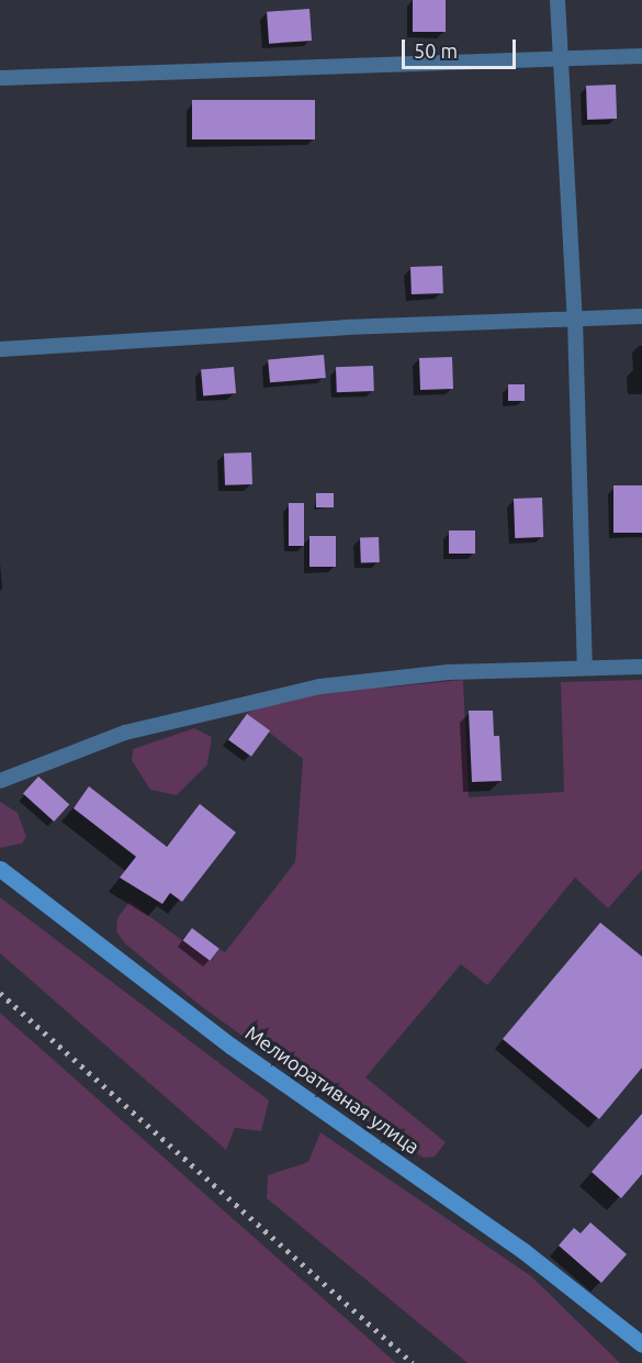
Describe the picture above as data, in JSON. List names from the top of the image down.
{
  "streets": {
    "street": ["Мелиоративная улица"]
  },
  "scale_bar": "50 m"
}
